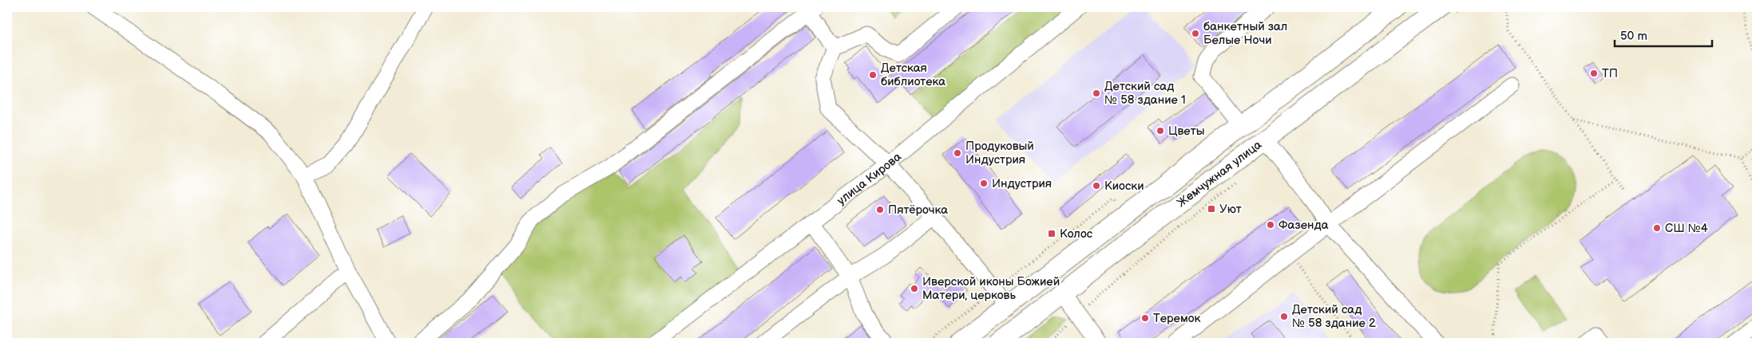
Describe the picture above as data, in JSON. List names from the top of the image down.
{
  "streets": {
    "main road": ["Жемчужная улица"],
    "street": ["улица Кирова"]
  },
  "places": {
    "other": [
      "банкетный зал Белые Ночи",
      "ТП",
      "Детская библиотека",
      "Детский сад № 58 здание 1",
      "Цветы",
      "Продуковый Индустрия",
      "Индустрия",
      "Киоски",
      "Пятёрочка",
      "Фазенда",
      "СШ №4",
      "Иверской иконы Божией Матери, церковь",
      "Детский сад № 58 здание 2",
      "Теремок"
    ],
    "transit": ["Уют", "Колос"]
  },
  "scale_bar": "50 m"
}
